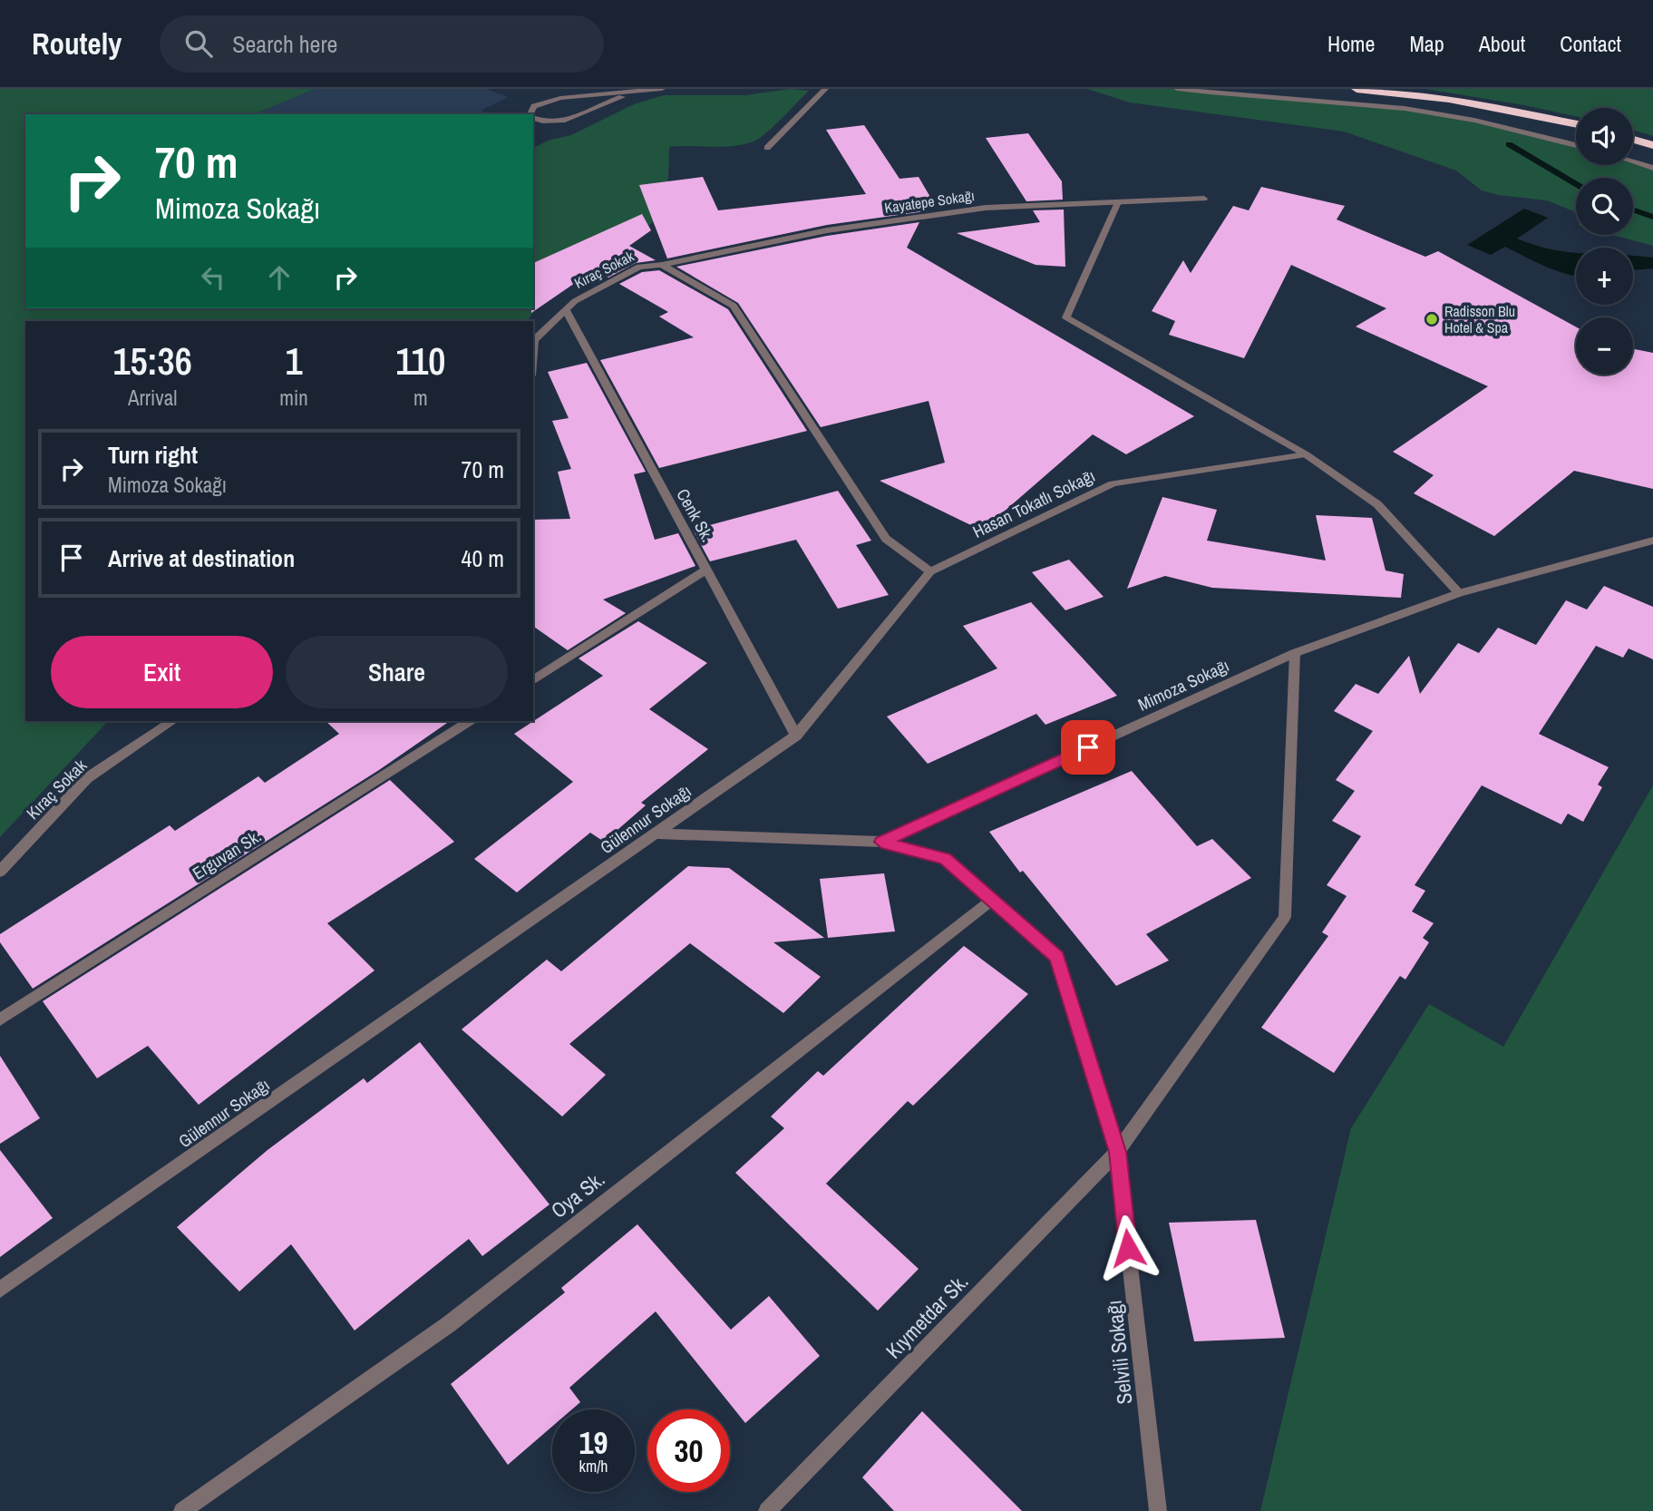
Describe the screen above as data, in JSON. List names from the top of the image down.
{
  "streets": {
    "street": [
      "Kayatepe Sokağı",
      "Kıraç Sokak",
      "Hasan Tokatlı Sokağı",
      "Cenk Sk.",
      "Mimoza Sokağı",
      "Gülennur Sokağı",
      "Erguvan Sk.",
      "Oya Sk.",
      "Kıymetdar Sk.",
      "Selvili Sokağı"
    ]
  },
  "crossings": [
    ["Kayatepe Sokağı", "Kıraç Sokak"],
    ["Kıraç Sokak", "Cenk Sk."],
    ["Hasan Tokatlı Sokağı", "Gülennur Sokağı"],
    ["Cenk Sk.", "Gülennur Sokağı"],
    ["Mimoza Sokağı", "Gülennur Sokağı"],
    ["Mimoza Sokağı", "Kıymetdar Sk."],
    ["Mimoza Sokağı", "Selvili Sokağı"],
    ["Oya Sk.", "Selvili Sokağı"],
    ["Kıymetdar Sk.", "Selvili Sokağı"]
  ],
  "places": ["Radisson Blu Hotel & Spa"],
  "page": {
    "header": "Routely",
    "search": "Search here",
    "nav": [
      "Home",
      "Map",
      "About",
      "Contact"
    ],
    "map_buttons": ["+", "−"],
    "turn": ["70 m", "Mimoza Sokağı"],
    "eta": [
      "15:36",
      "Arrival",
      "1",
      "min",
      "110",
      "m"
    ],
    "list": [
      {
        "name": "Turn right",
        "note": "Mimoza Sokağı",
        "value": "70 m"
      },
      {
        "name": "Arrive at destination",
        "value": "40 m"
      }
    ],
    "buttons": ["Exit", "Share"],
    "speed": "19 km/h",
    "limit": "30"
  }
}
